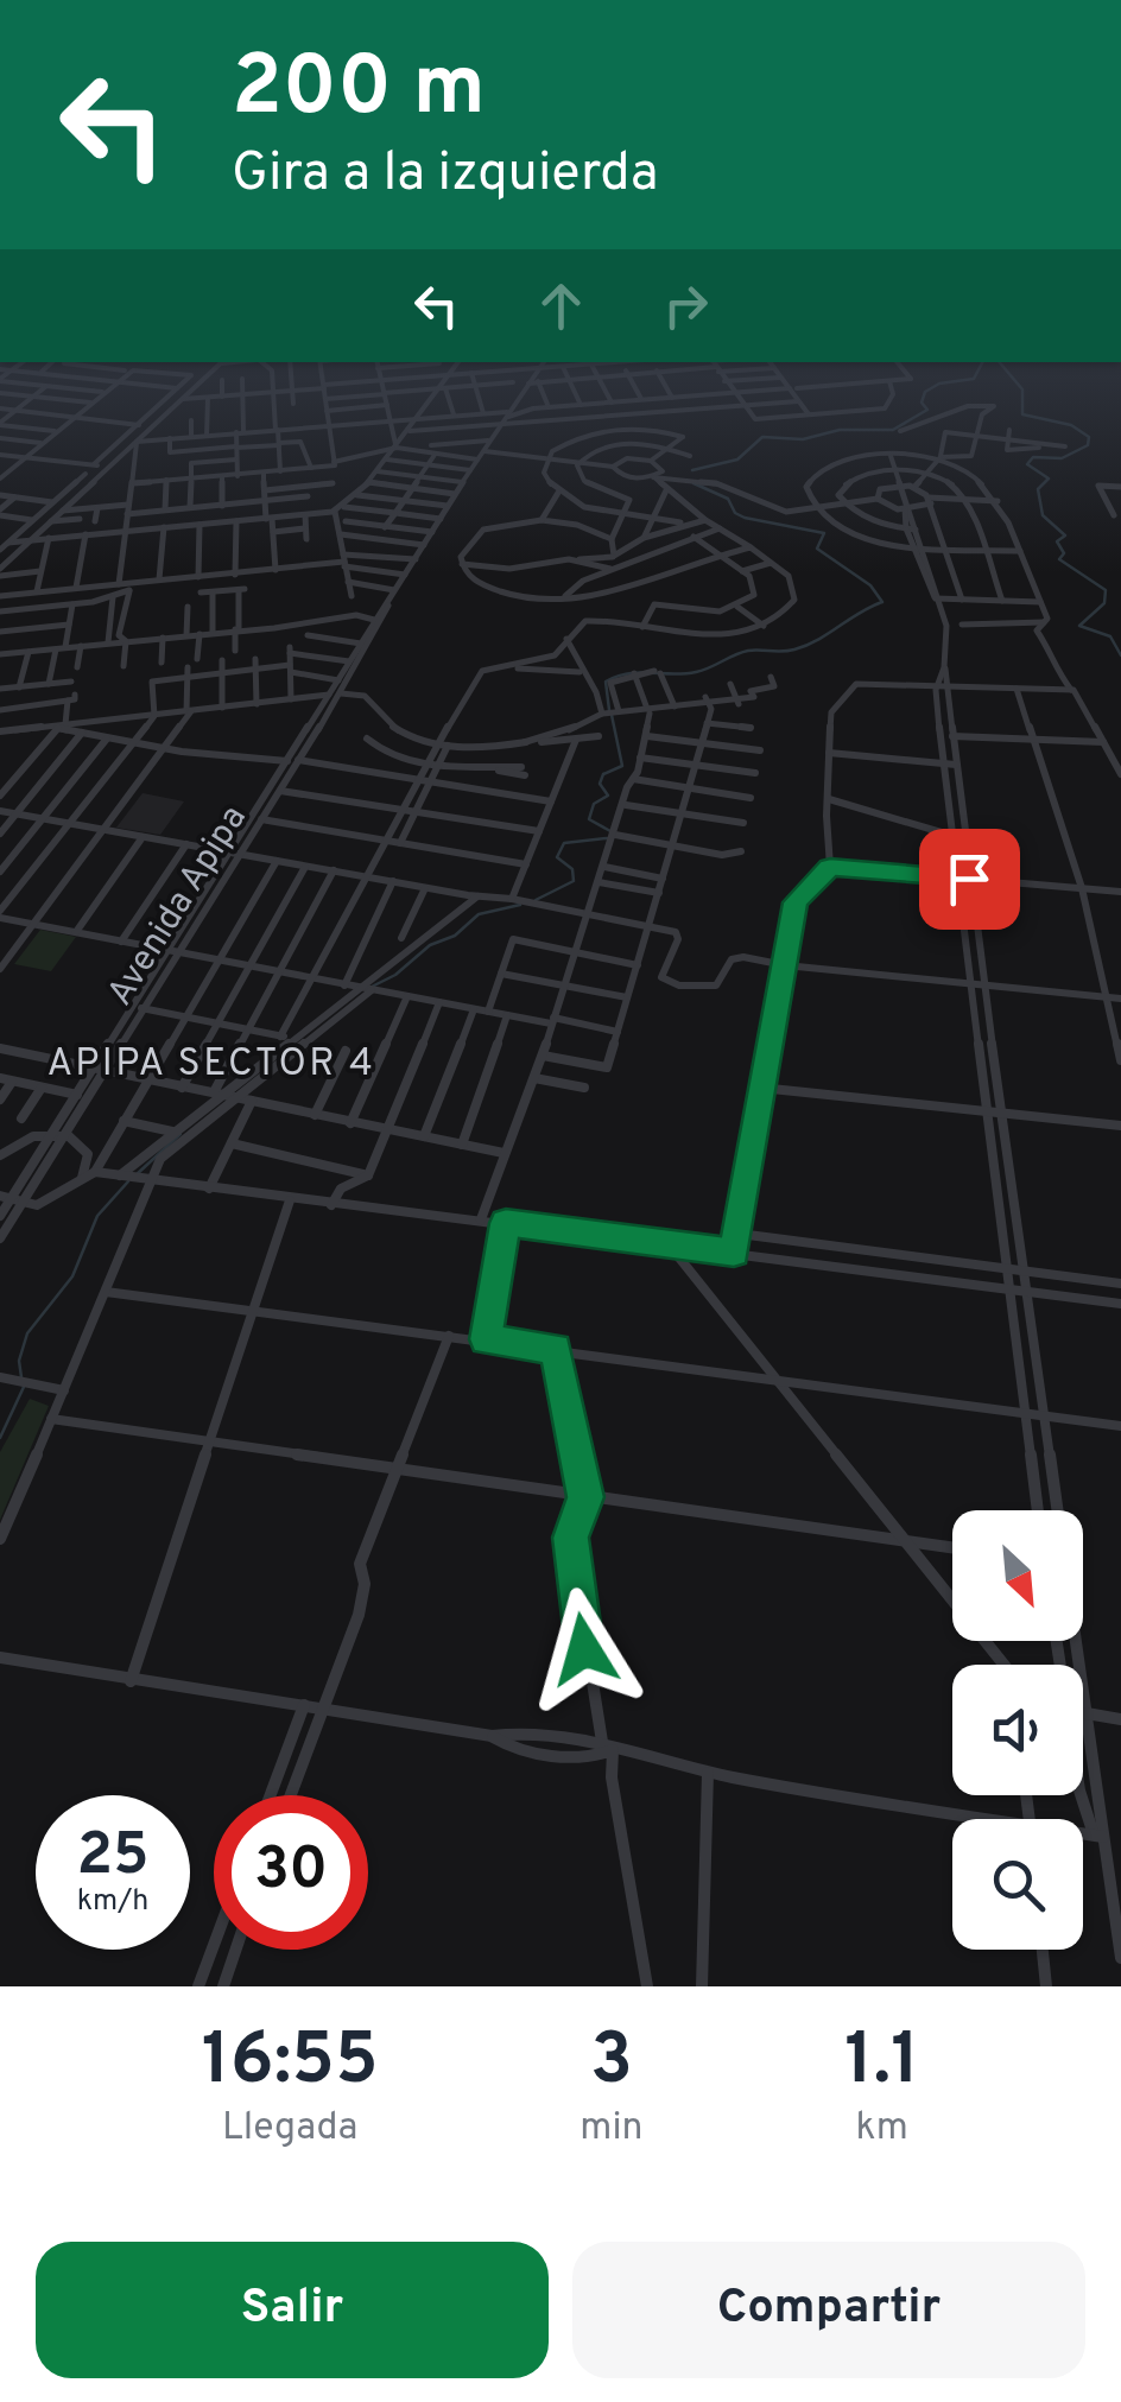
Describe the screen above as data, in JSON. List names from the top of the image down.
{
  "streets": {
    "street": ["Avenida Apipa"]
  },
  "districts": ["APIPA SECTOR 4"],
  "north": "bottom right",
  "page": {
    "turn": ["200 m", "Gira a la izquierda"],
    "speed": "25 km/h",
    "limit": "30",
    "eta": [
      "16:55",
      "Llegada",
      "3",
      "min",
      "1.1",
      "km"
    ],
    "buttons": ["Salir", "Compartir"]
  }
}
